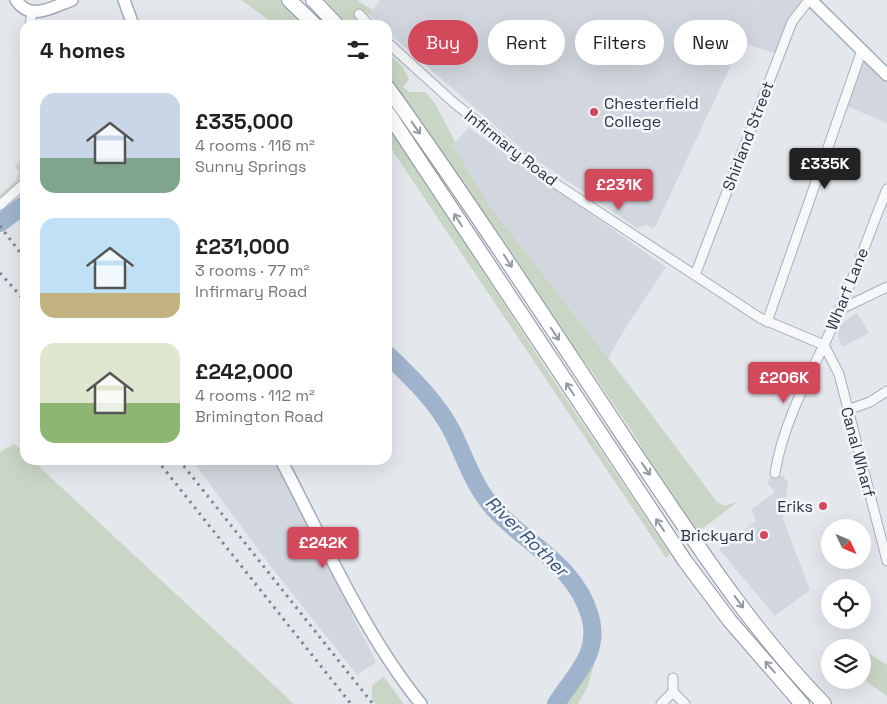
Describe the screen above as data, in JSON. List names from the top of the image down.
{
  "streets": {
    "street": [
      "Shirland Street",
      "Infirmary Road",
      "Wharf Lane",
      "Canal Wharf"
    ]
  },
  "crossings": [
    ["Shirland Street", "Infirmary Road"],
    ["Infirmary Road", "Wharf Lane"],
    ["Infirmary Road", "Canal Wharf"],
    ["Wharf Lane", "Canal Wharf"]
  ],
  "water": ["River Rother"],
  "places": ["Chesterfield College", "Eriks", "Brickyard"],
  "north": "bottom right",
  "page": {
    "chip": [
      "Buy",
      "Rent",
      "Filters",
      "New"
    ],
    "heading": "4 homes",
    "list": [
      {
        "name": "£335,000",
        "note": "4 rooms · 116 m² · Sunny Springs"
      },
      {
        "name": "£231,000",
        "note": "3 rooms · 77 m² · Infirmary Road"
      },
      {
        "name": "£242,000",
        "note": "4 rooms · 112 m² · Brimington Road"
      }
    ],
    "price": [
      "£335K",
      "£231K",
      "£206K",
      "£242K"
    ]
  }
}
